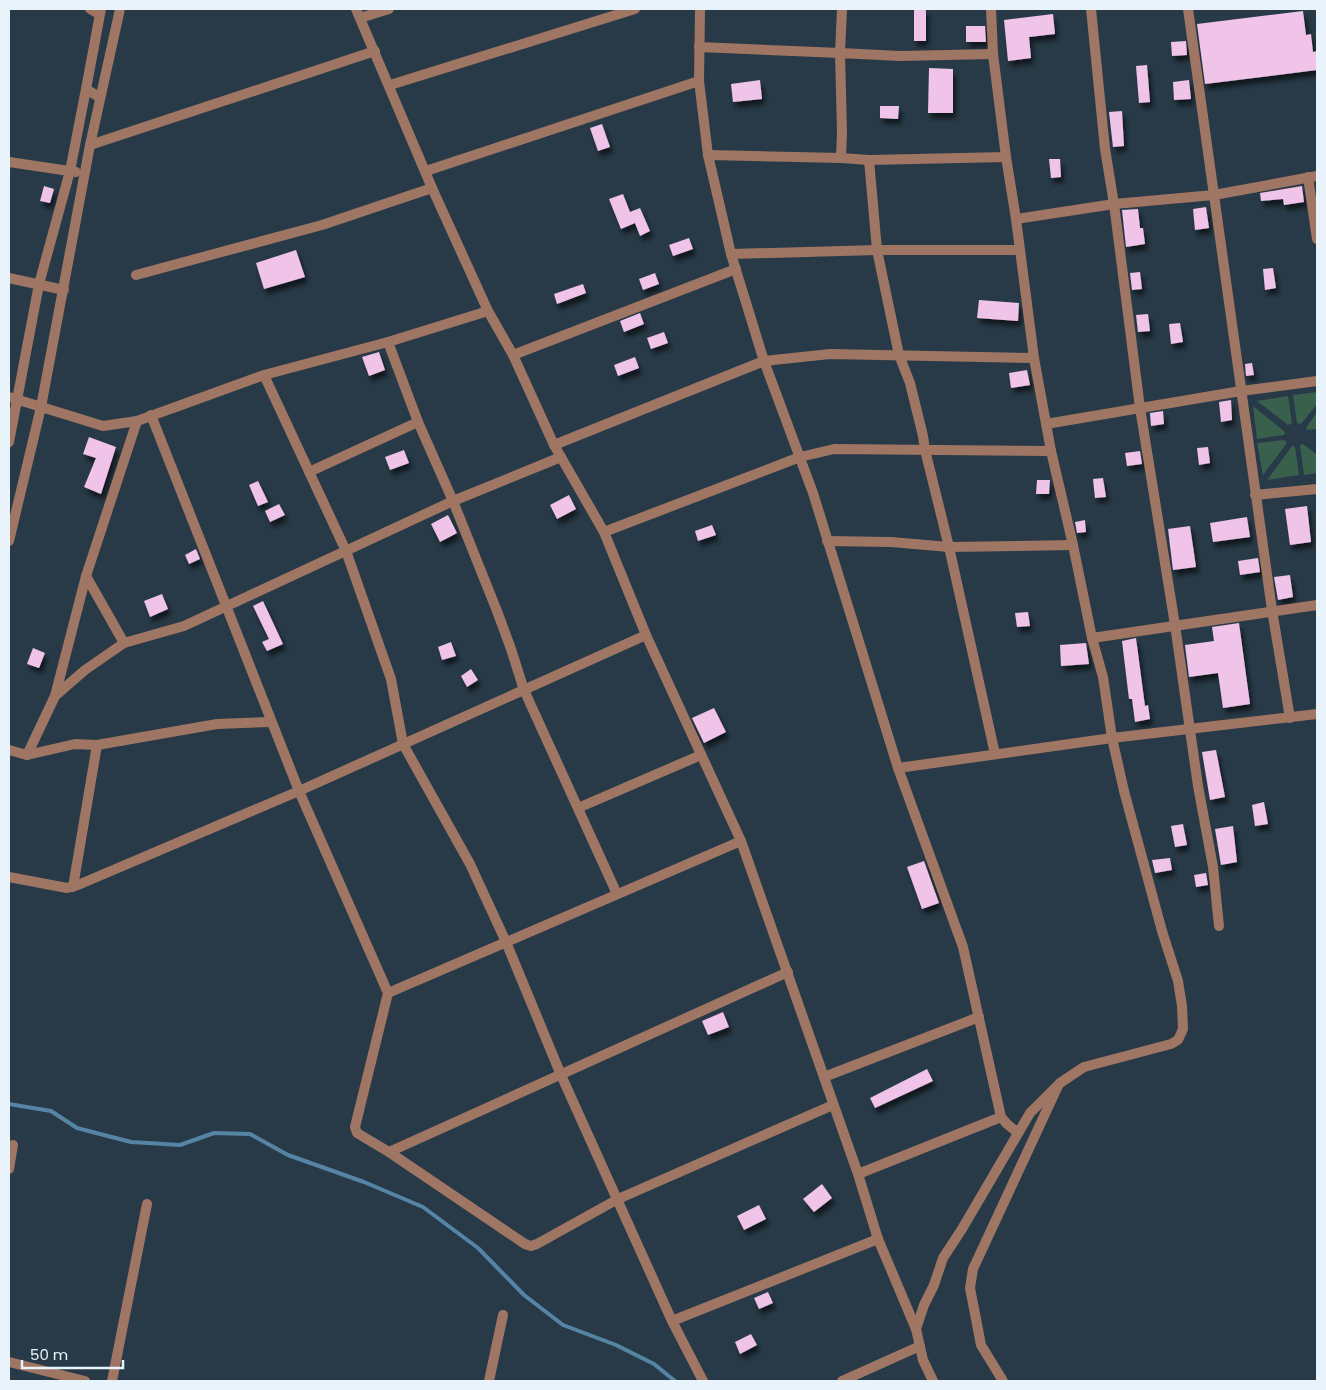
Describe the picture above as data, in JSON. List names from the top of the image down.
{
  "scale_bar": "50 m"
}
